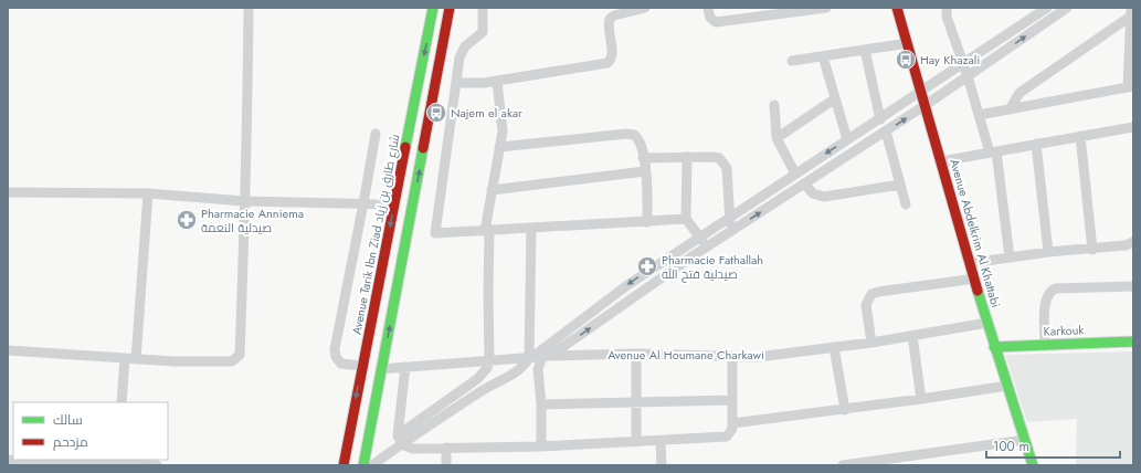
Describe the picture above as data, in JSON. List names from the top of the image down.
{
  "streets": {
    "main road": ["Avenue Abdelkrim Al Khattabi", "Avenue Tarik Ibn Ziad شارع طارق بن زياد", "Karkouk"],
    "street": ["Avenue Al Houmane Charkawi"]
  },
  "crossings": [
    ["Avenue Abdelkrim Al Khattabi", "Karkouk"],
    ["Avenue Abdelkrim Al Khattabi", "Avenue Al Houmane Charkawi"]
  ],
  "places": {
    "bus stop": ["Hay Khazali", "Najem el akar"],
    "pharmacy": ["Pharmacie Anniema صيدلية النعمة", "Pharmacie Fathallah صيدلية فتح الله"]
  },
  "legend": ["سالك", "مزدحم"],
  "scale_bar": "100 m"
}
